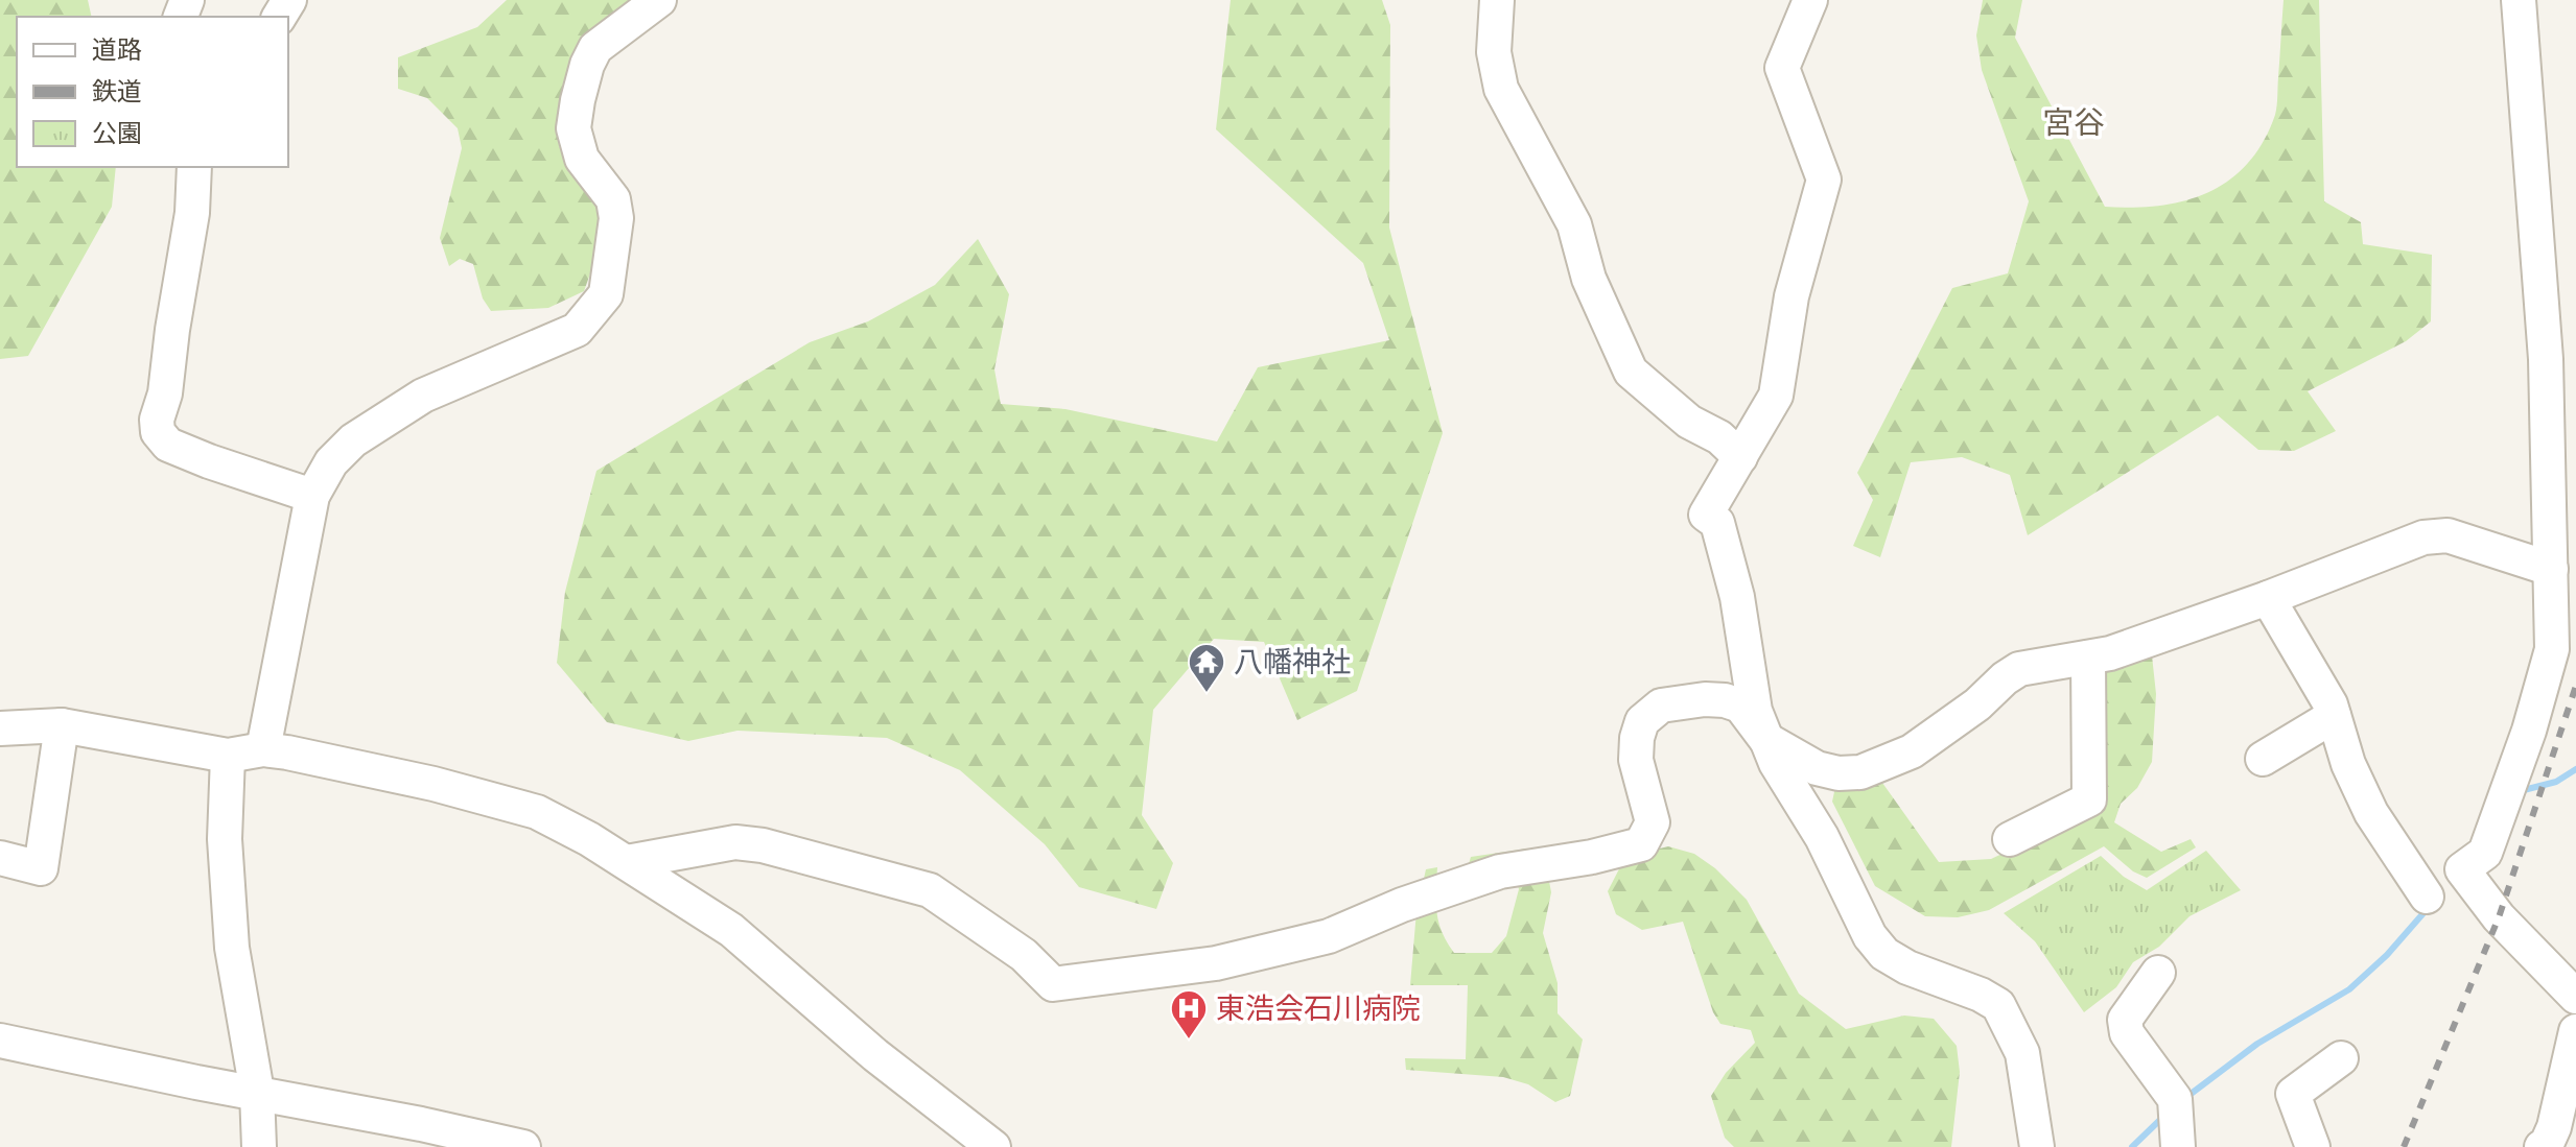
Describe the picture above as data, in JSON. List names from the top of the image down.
{
  "districts": ["宮谷"],
  "places": {
    "temple": ["八幡神社"],
    "hospital": ["東浩会石川病院"]
  },
  "legend": ["道路", "鉄道", "公園"]
}
